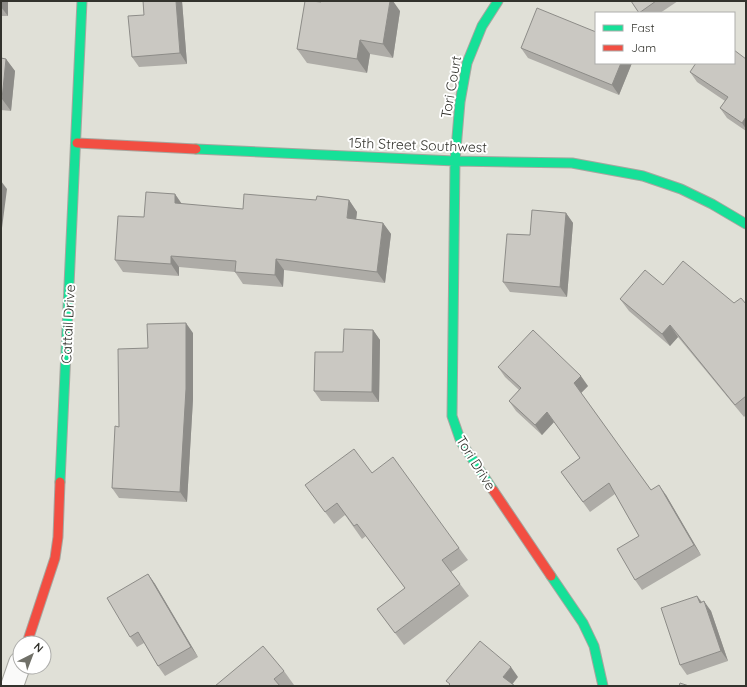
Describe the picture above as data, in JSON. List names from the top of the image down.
{
  "streets": {
    "street": [
      "Tori Court",
      "15th Street Southwest",
      "Cattail Drive",
      "Tori Drive"
    ]
  },
  "crossings": [
    ["Tori Court", "15th Street Southwest"],
    ["Tori Court", "Tori Drive"],
    ["15th Street Southwest", "Cattail Drive"],
    ["15th Street Southwest", "Tori Drive"]
  ],
  "legend": ["Fast", "Jam"],
  "north": "top right"
}
